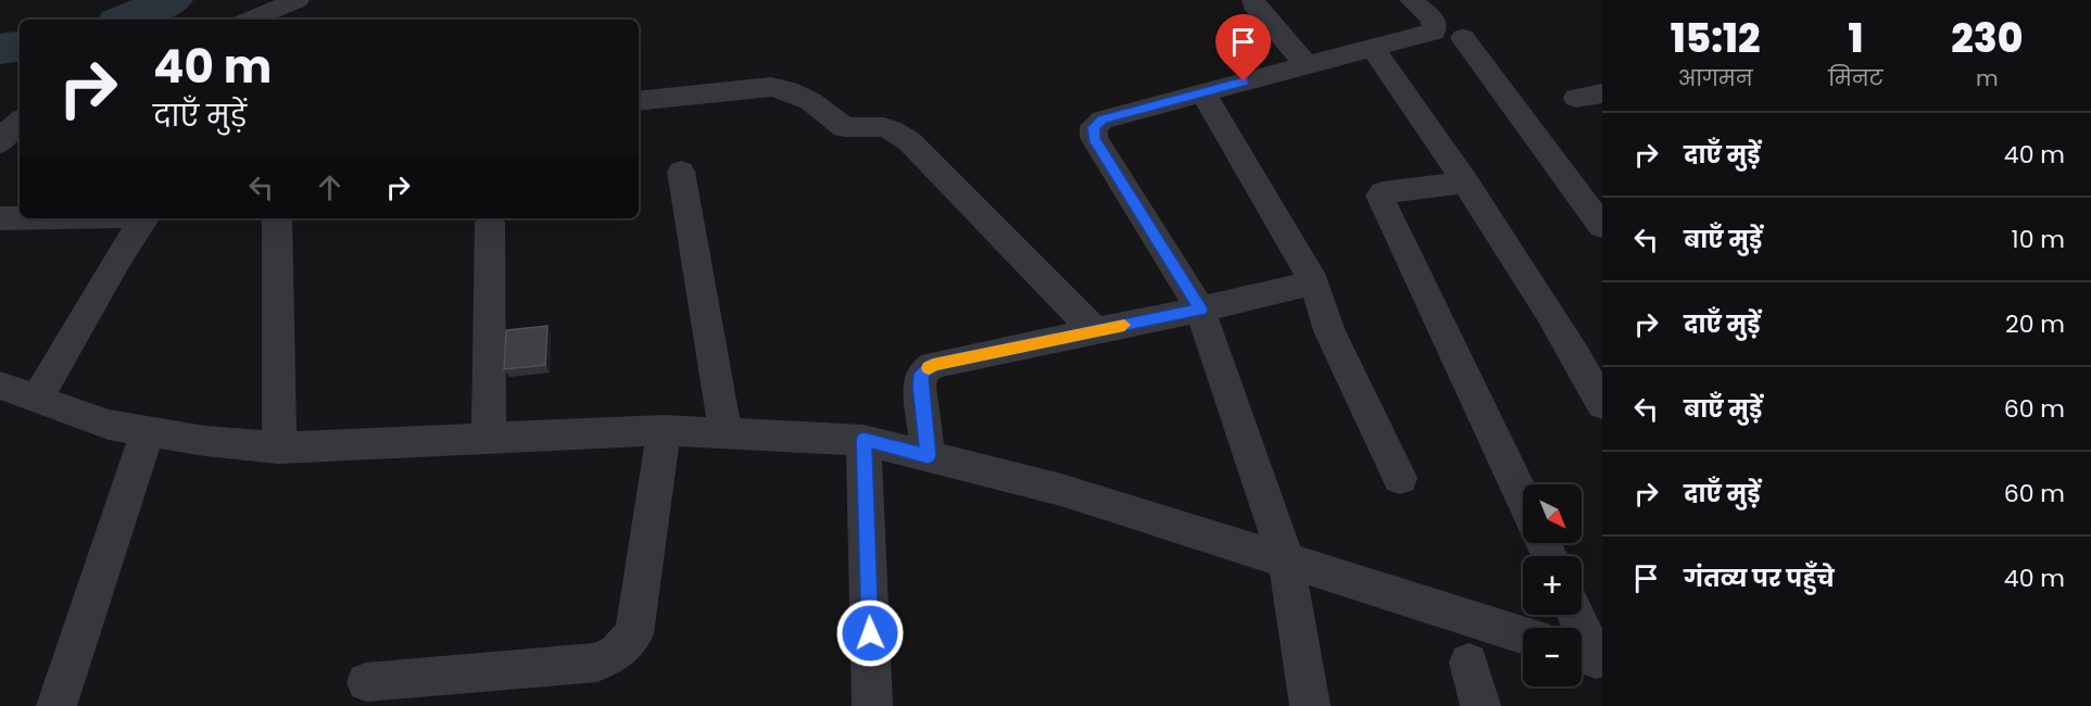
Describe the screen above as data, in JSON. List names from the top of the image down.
{
  "north": "bottom right",
  "page": {
    "eta": [
      "15:12",
      "आगमन",
      "1",
      "मिनट",
      "230",
      "m"
    ],
    "turn": ["40 m", "दाएँ मुड़ें"],
    "list": [
      {
        "name": "दाएँ मुड़ें",
        "value": "40 m"
      },
      {
        "name": "बाएँ मुड़ें",
        "value": "10 m"
      },
      {
        "name": "दाएँ मुड़ें",
        "value": "20 m"
      },
      {
        "name": "बाएँ मुड़ें",
        "value": "60 m"
      },
      {
        "name": "दाएँ मुड़ें",
        "value": "60 m"
      },
      {
        "name": "गंतव्य पर पहुँचे",
        "value": "40 m"
      }
    ],
    "map_buttons": ["+", "−"]
  }
}
